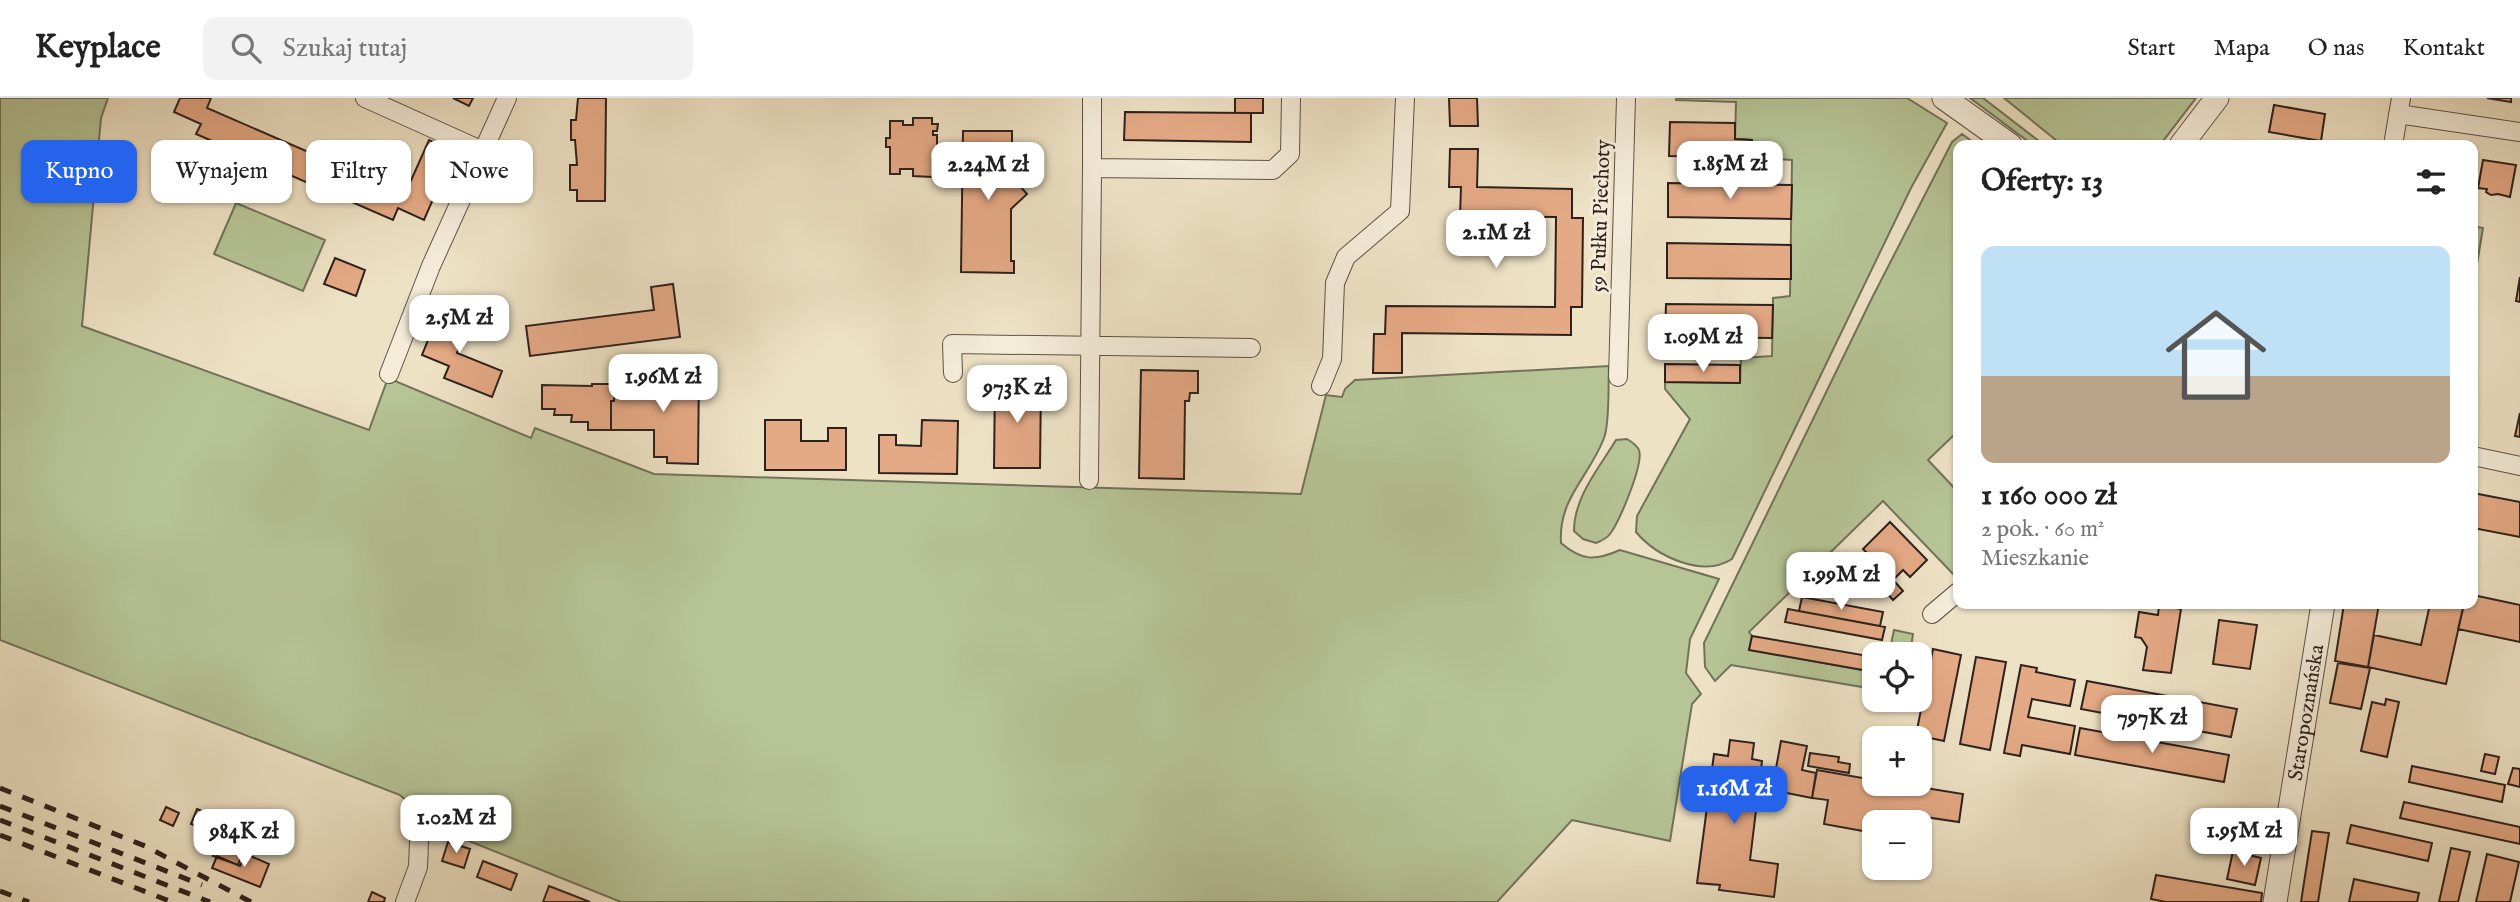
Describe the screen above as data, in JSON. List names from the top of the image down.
{
  "streets": {
    "street": ["59 Pułku Piechoty", "Staropoznańska"]
  },
  "page": {
    "header": "Keyplace",
    "search": "Szukaj tutaj",
    "nav": [
      "Start",
      "Mapa",
      "O nas",
      "Kontakt"
    ],
    "chip": [
      "Kupno",
      "Wynajem",
      "Filtry",
      "Nowe"
    ],
    "heading": "Oferty: 13",
    "price": [
      "1.85M zł",
      "2.24M zł",
      "2.1M zł",
      "2.5M zł",
      "1.09M zł",
      "1.96M zł",
      "973K zł",
      "1.99M zł",
      "797K zł",
      "1.16M zł",
      "1.02M zł",
      "1.95M zł",
      "984K zł"
    ],
    "list": [
      {
        "name": "1 160 000 zł",
        "note": "2 pok. · 60 m² · Mieszkanie"
      }
    ],
    "map_buttons": ["+", "−"]
  }
}
